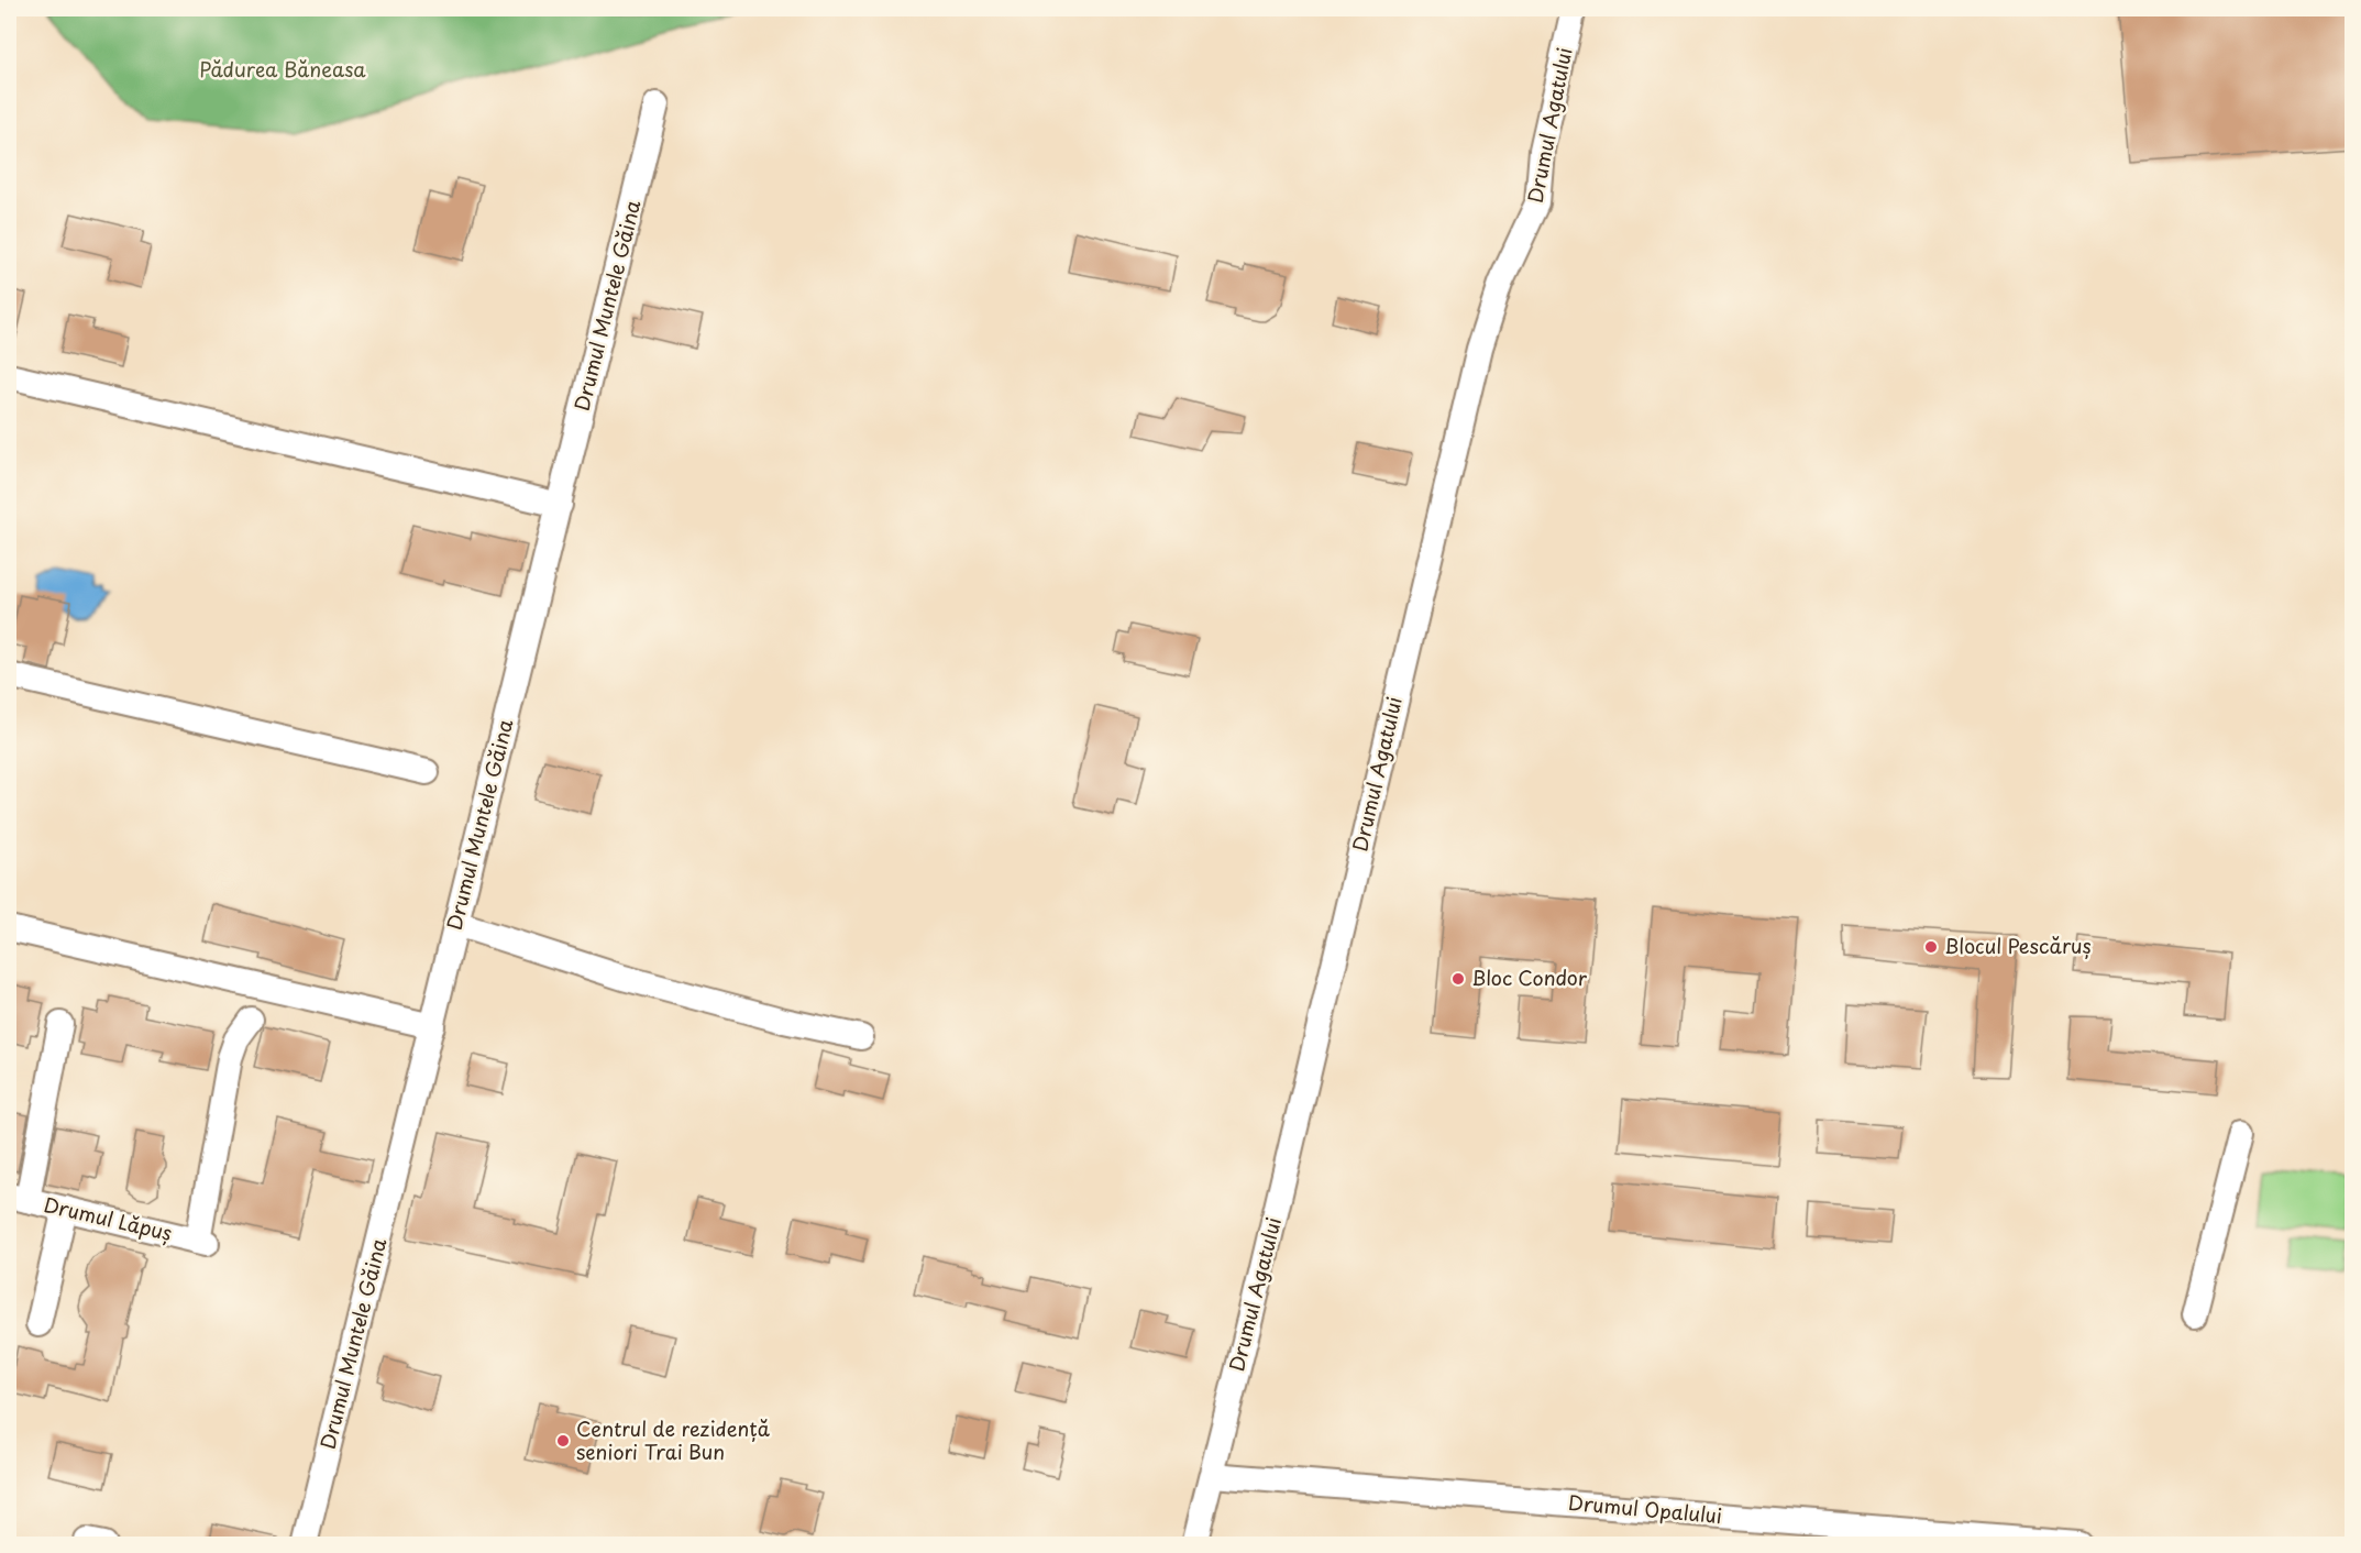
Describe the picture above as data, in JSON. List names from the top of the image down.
{
  "streets": {
    "street": [
      "Drumul Agatului",
      "Drumul Muntele Găina",
      "Drumul Lăpuș",
      "Drumul Opalului"
    ]
  },
  "crossings": [
    ["Drumul Agatului", "Drumul Opalului"]
  ],
  "parks": ["Pădurea Băneasa"],
  "places": ["Blocul Pescăruș", "Bloc Condor", "Centrul de rezidență seniori Trai Bun"]
}
